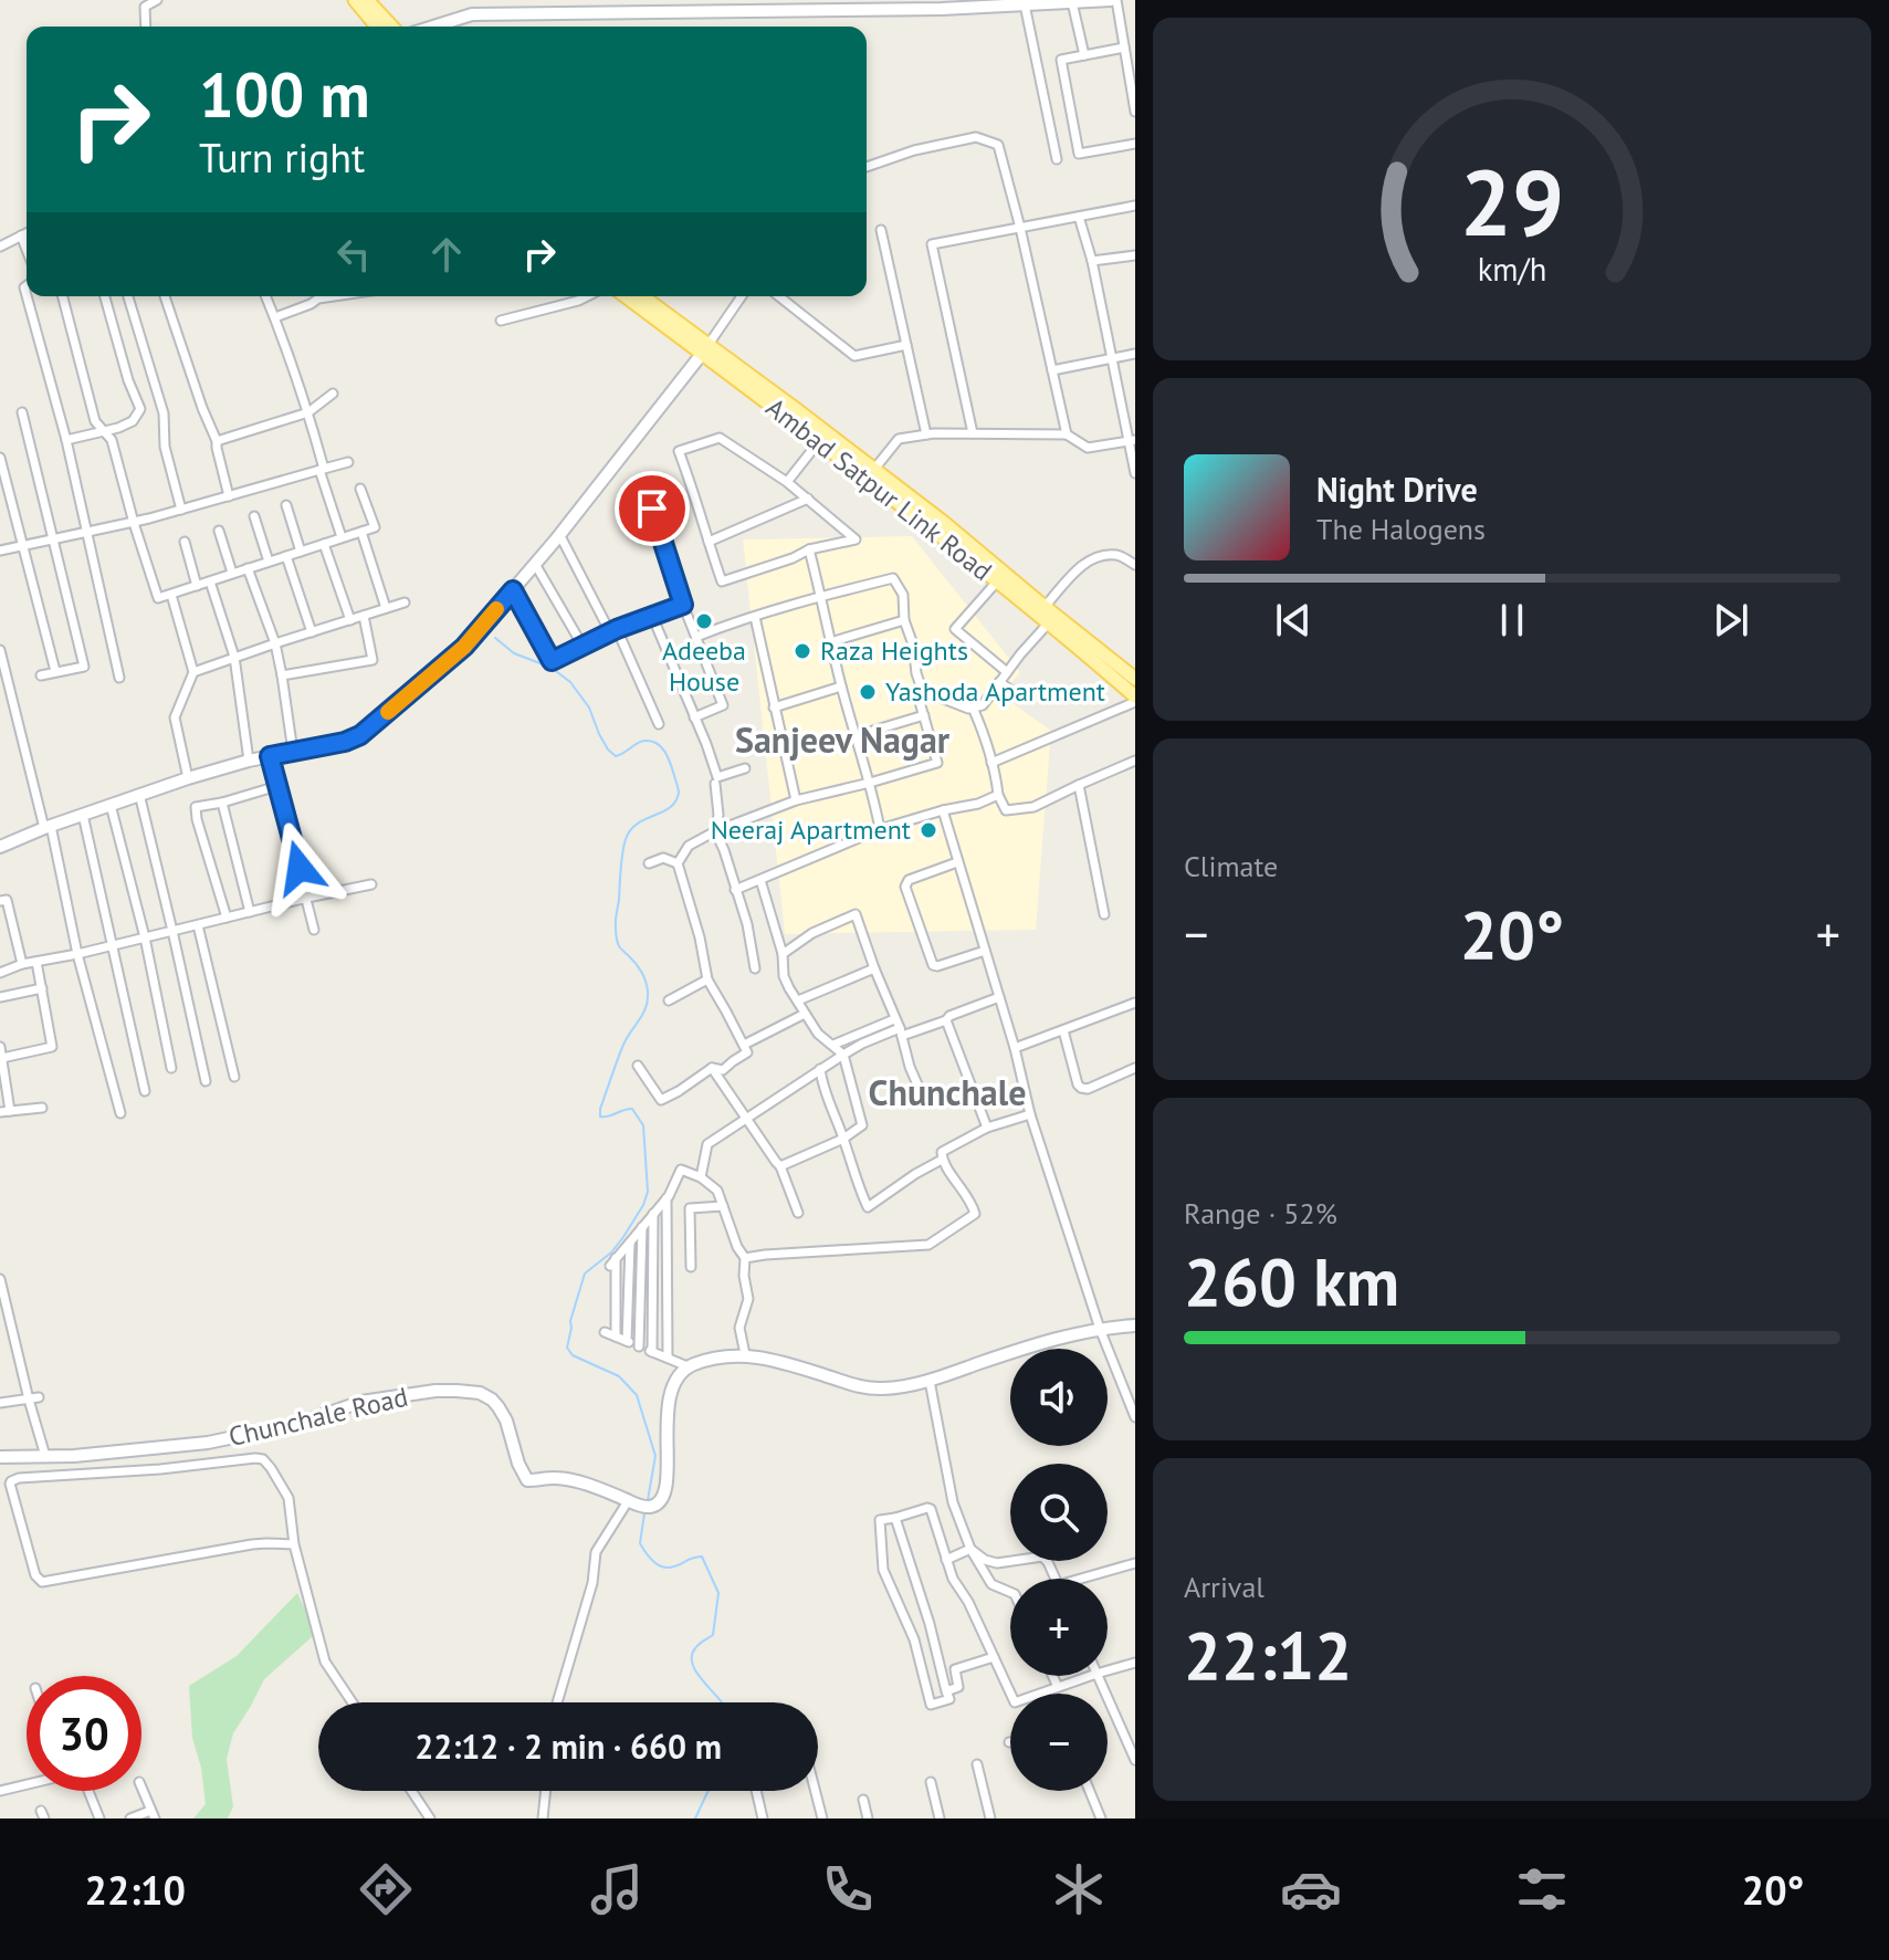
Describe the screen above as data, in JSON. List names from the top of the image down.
{
  "streets": {
    "main road": ["Ambad Satpur Link Road"],
    "street": ["Chunchale Road"]
  },
  "districts": ["Sanjeev Nagar", "Chunchale"],
  "places": [
    "Adeeba House",
    "Raza Heights",
    "Yashoda Apartment",
    "Neeraj Apartment"
  ],
  "page": {
    "turn": ["100 m", "Turn right"],
    "song": ["Night Drive", "The Halogens"],
    "tile": [
      "Climate",
      ["Range · 52%", "260 km"],
      ["Arrival", "22:12"]
    ],
    "heat": ["−", "20°", "+"],
    "map_buttons": ["+", "−"],
    "limit": "30",
    "trip": "22:12 · 2 min · 660 m",
    "tabs": ["22:10", "20°"],
    "gauge": ["29", "km/h"]
  }
}
